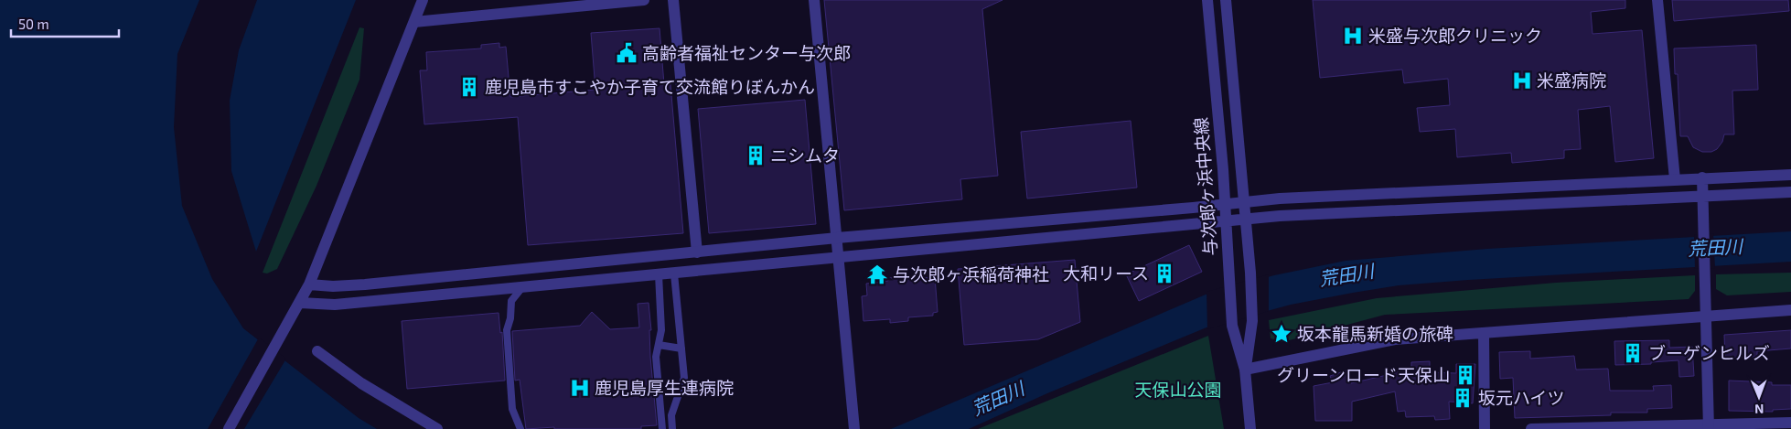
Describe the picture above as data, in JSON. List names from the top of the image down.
{
  "streets": {
    "street": ["与次郎ヶ浜中央線"]
  },
  "water": ["荒田川"],
  "parks": ["天保山公園"],
  "places": {
    "hospital": ["米盛与次郎クリニック", "米盛病院", "鹿児島厚生連病院"],
    "public building": ["高齢者福祉センター与次郎"],
    "building": [
      "鹿児島市すこやか子育て交流館りぼんかん",
      "ニシムタ",
      "大和リース",
      "ブーゲンヒルズ",
      "グリーンロード天保山",
      "坂元ハイツ"
    ],
    "temple": ["与次郎ヶ浜稲荷神社"],
    "place": ["坂本龍馬新婚の旅碑"]
  },
  "scale_bar": "50 m",
  "north": "bottom"
}
